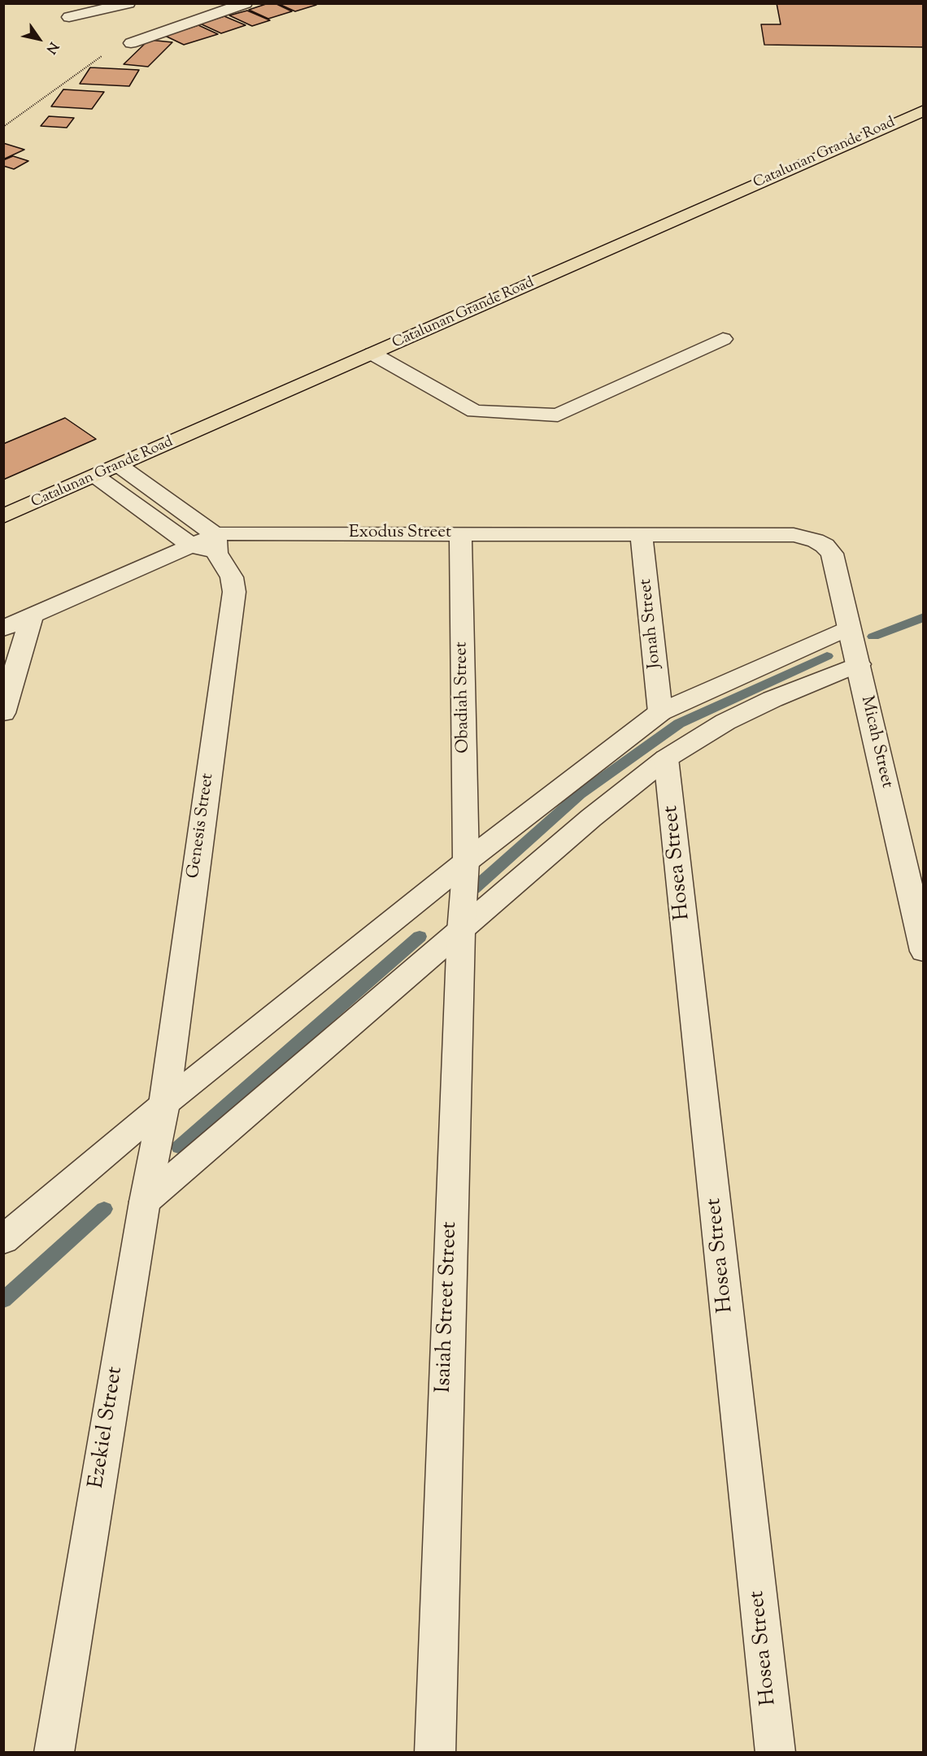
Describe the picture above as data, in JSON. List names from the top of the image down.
{
  "streets": {
    "main road": ["Catalunan Grande Road"],
    "street": [
      "Exodus Street",
      "Jonah Street",
      "Obadiah Street",
      "Micah Street",
      "Genesis Street",
      "Hosea Street",
      "Isaiah Street Street",
      "Ezekiel Street"
    ]
  },
  "crossings": [
    ["Catalunan Grande Road", "Genesis Street"],
    ["Exodus Street", "Jonah Street"],
    ["Exodus Street", "Obadiah Street"],
    ["Exodus Street", "Micah Street"],
    ["Exodus Street", "Genesis Street"],
    ["Obadiah Street", "Isaiah Street Street"],
    ["Genesis Street", "Ezekiel Street"]
  ],
  "north": "bottom right"
}
